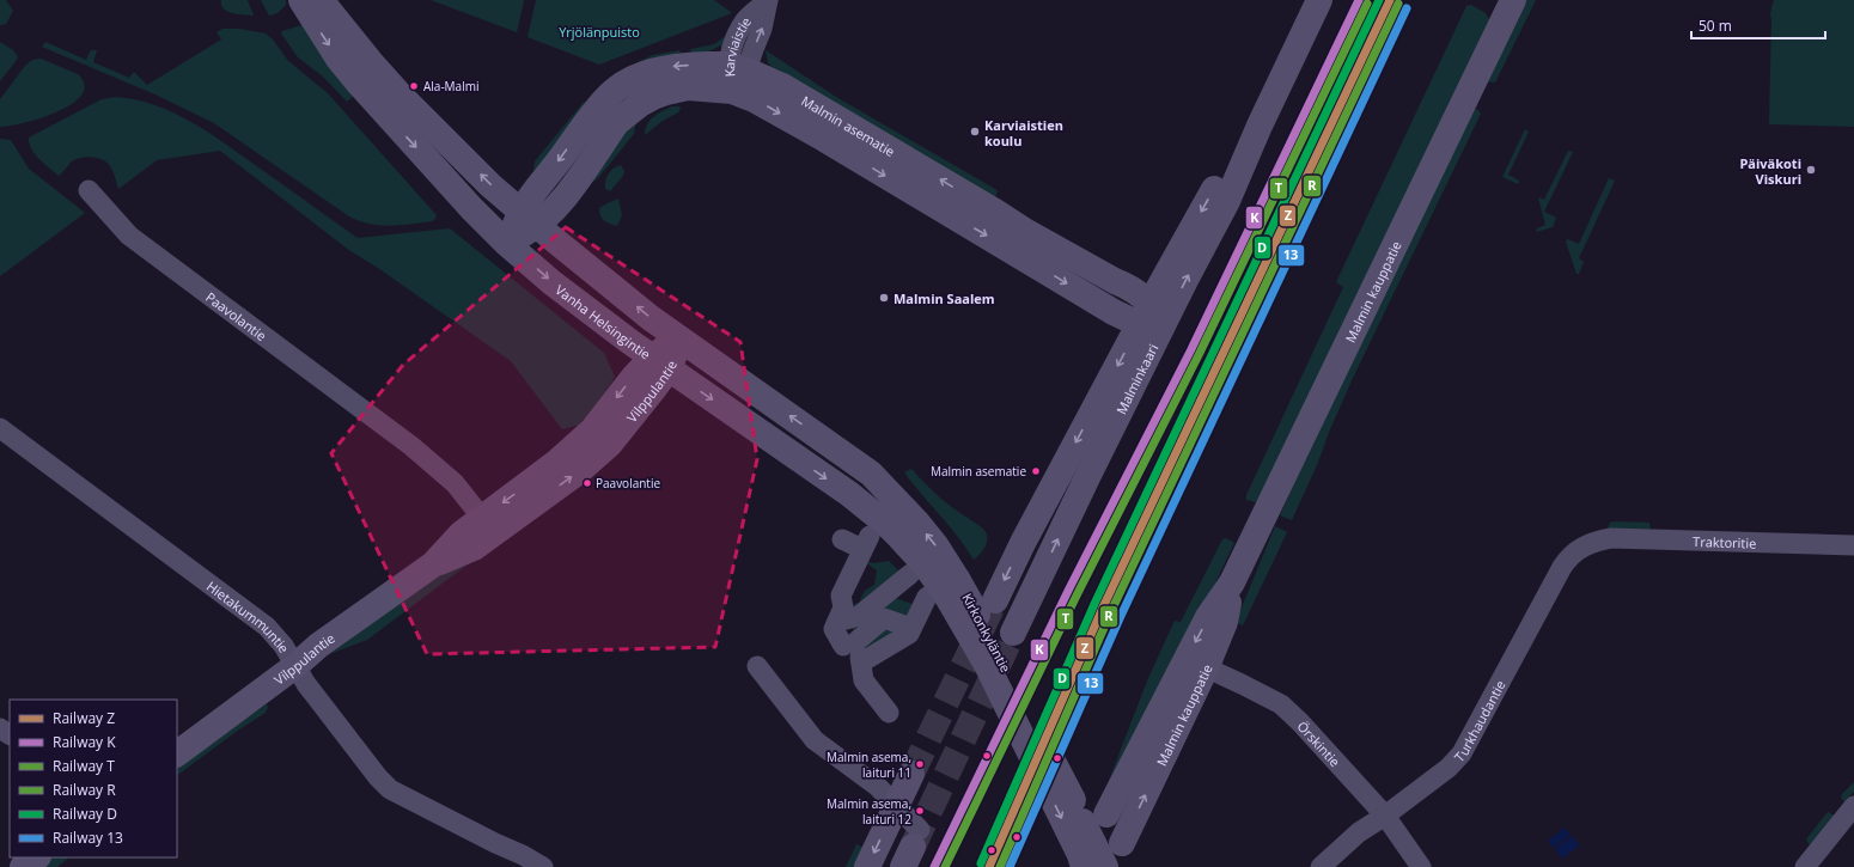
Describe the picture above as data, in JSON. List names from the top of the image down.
{
  "streets": {
    "main road": [
      "Malmin asematie",
      "Malmin kauppatie",
      "Vanha Helsingintie",
      "Malminkaari",
      "Vilppulantie",
      "Kirkonkyläntie"
    ],
    "street": [
      "Karviaistie",
      "Paavolantie",
      "Traktoritie",
      "Hietakummuntie",
      "Turkhaudantie",
      "Örskintie"
    ]
  },
  "crossings": [
    ["Karviaistie", "Malmin asematie"],
    ["Malmin asematie", "Vanha Helsingintie"],
    ["Malmin asematie", "Malminkaari"],
    ["Malmin kauppatie", "Örskintie"],
    ["Paavolantie", "Vilppulantie"],
    ["Vanha Helsingintie", "Vilppulantie"],
    ["Vanha Helsingintie", "Kirkonkyläntie"],
    ["Vilppulantie", "Hietakummuntie"],
    ["Traktoritie", "Turkhaudantie"],
    ["Turkhaudantie", "Örskintie"]
  ],
  "parks": ["Yrjölänpuisto"],
  "places": [
    "Ala-Malmi",
    "Karviaistien koulu",
    "Päiväkoti Viskuri",
    "Malmin Saalem",
    "Malmin asematie",
    "Paavolantie",
    "Malmin asema, laituri 11",
    "Malmin asema, laituri 12"
  ],
  "lines": [
    "rail line Z",
    "rail line K",
    "rail line D",
    "rail line T",
    "rail line R",
    "rail line 13"
  ],
  "legend": [
    "Railway Z",
    "Railway K",
    "Railway T",
    "Railway R",
    "Railway D",
    "Railway 13"
  ],
  "scale_bar": "50 m"
}
